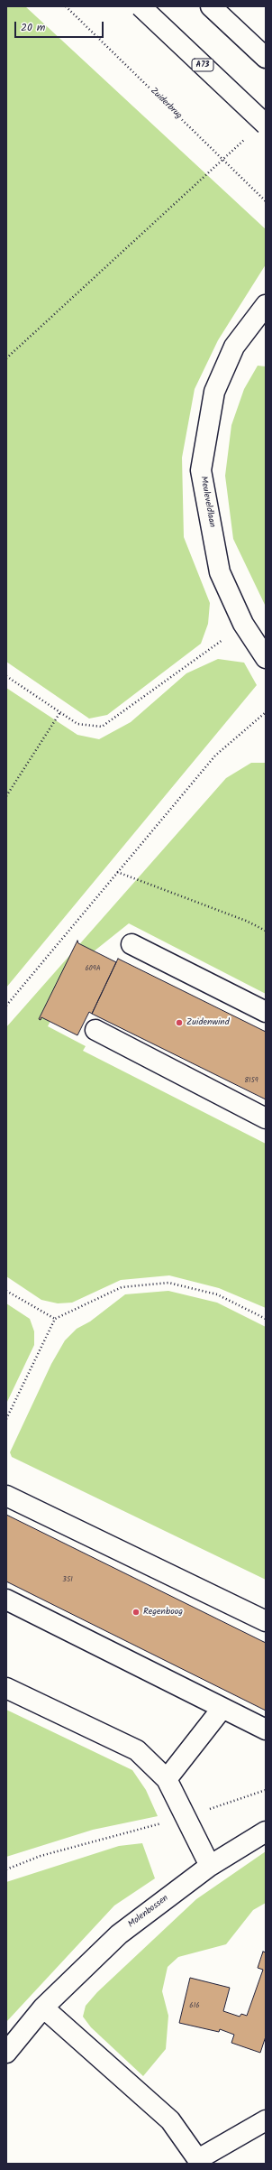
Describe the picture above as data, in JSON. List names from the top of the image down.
{
  "streets": {
    "main road": ["A73", "Meuleveldlaan", "Molenbossen"],
    "path": ["Zuiderbrug"]
  },
  "places": ["Zuidenwind", "Regenboog"],
  "house_numbers": [
    "609A",
    "8159",
    "351",
    "616"
  ],
  "scale_bar": "20 m"
}
